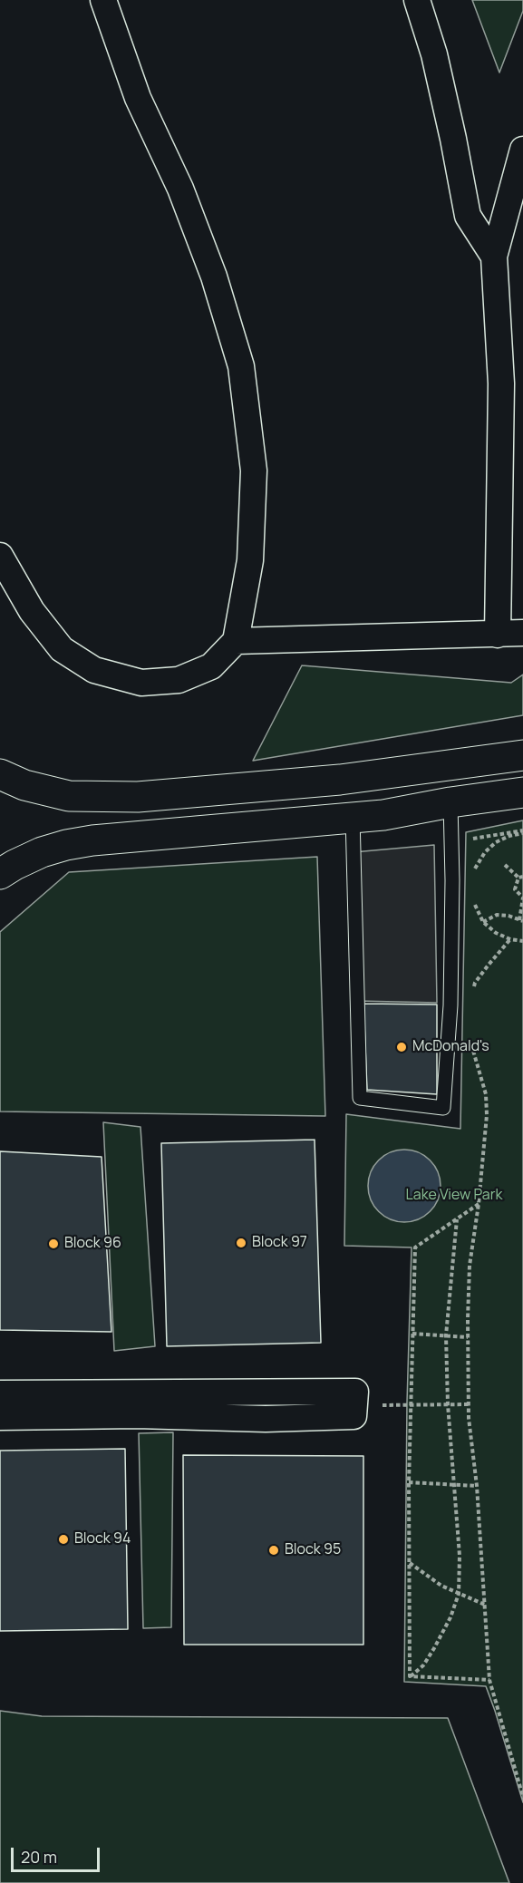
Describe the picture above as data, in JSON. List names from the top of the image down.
{
  "parks": ["Lake View Park"],
  "places": [
    "McDonald's",
    "Block 97",
    "Block 96",
    "Block 94",
    "Block 95"
  ],
  "scale_bar": "20 m"
}
